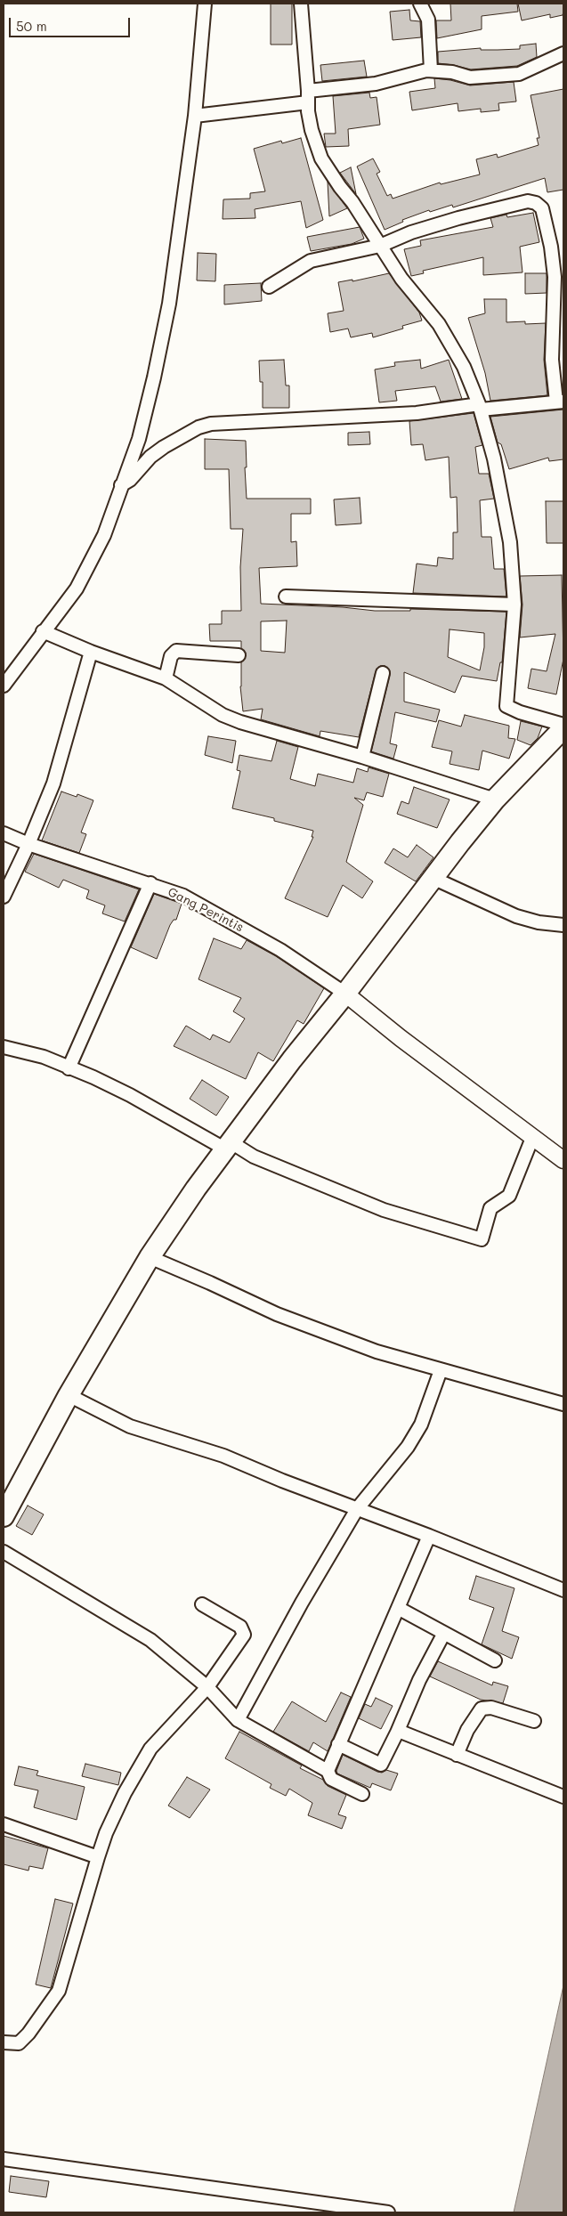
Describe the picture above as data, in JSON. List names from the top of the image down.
{
  "streets": {
    "street": ["Gang Perintis"]
  },
  "scale_bar": "50 m"
}
